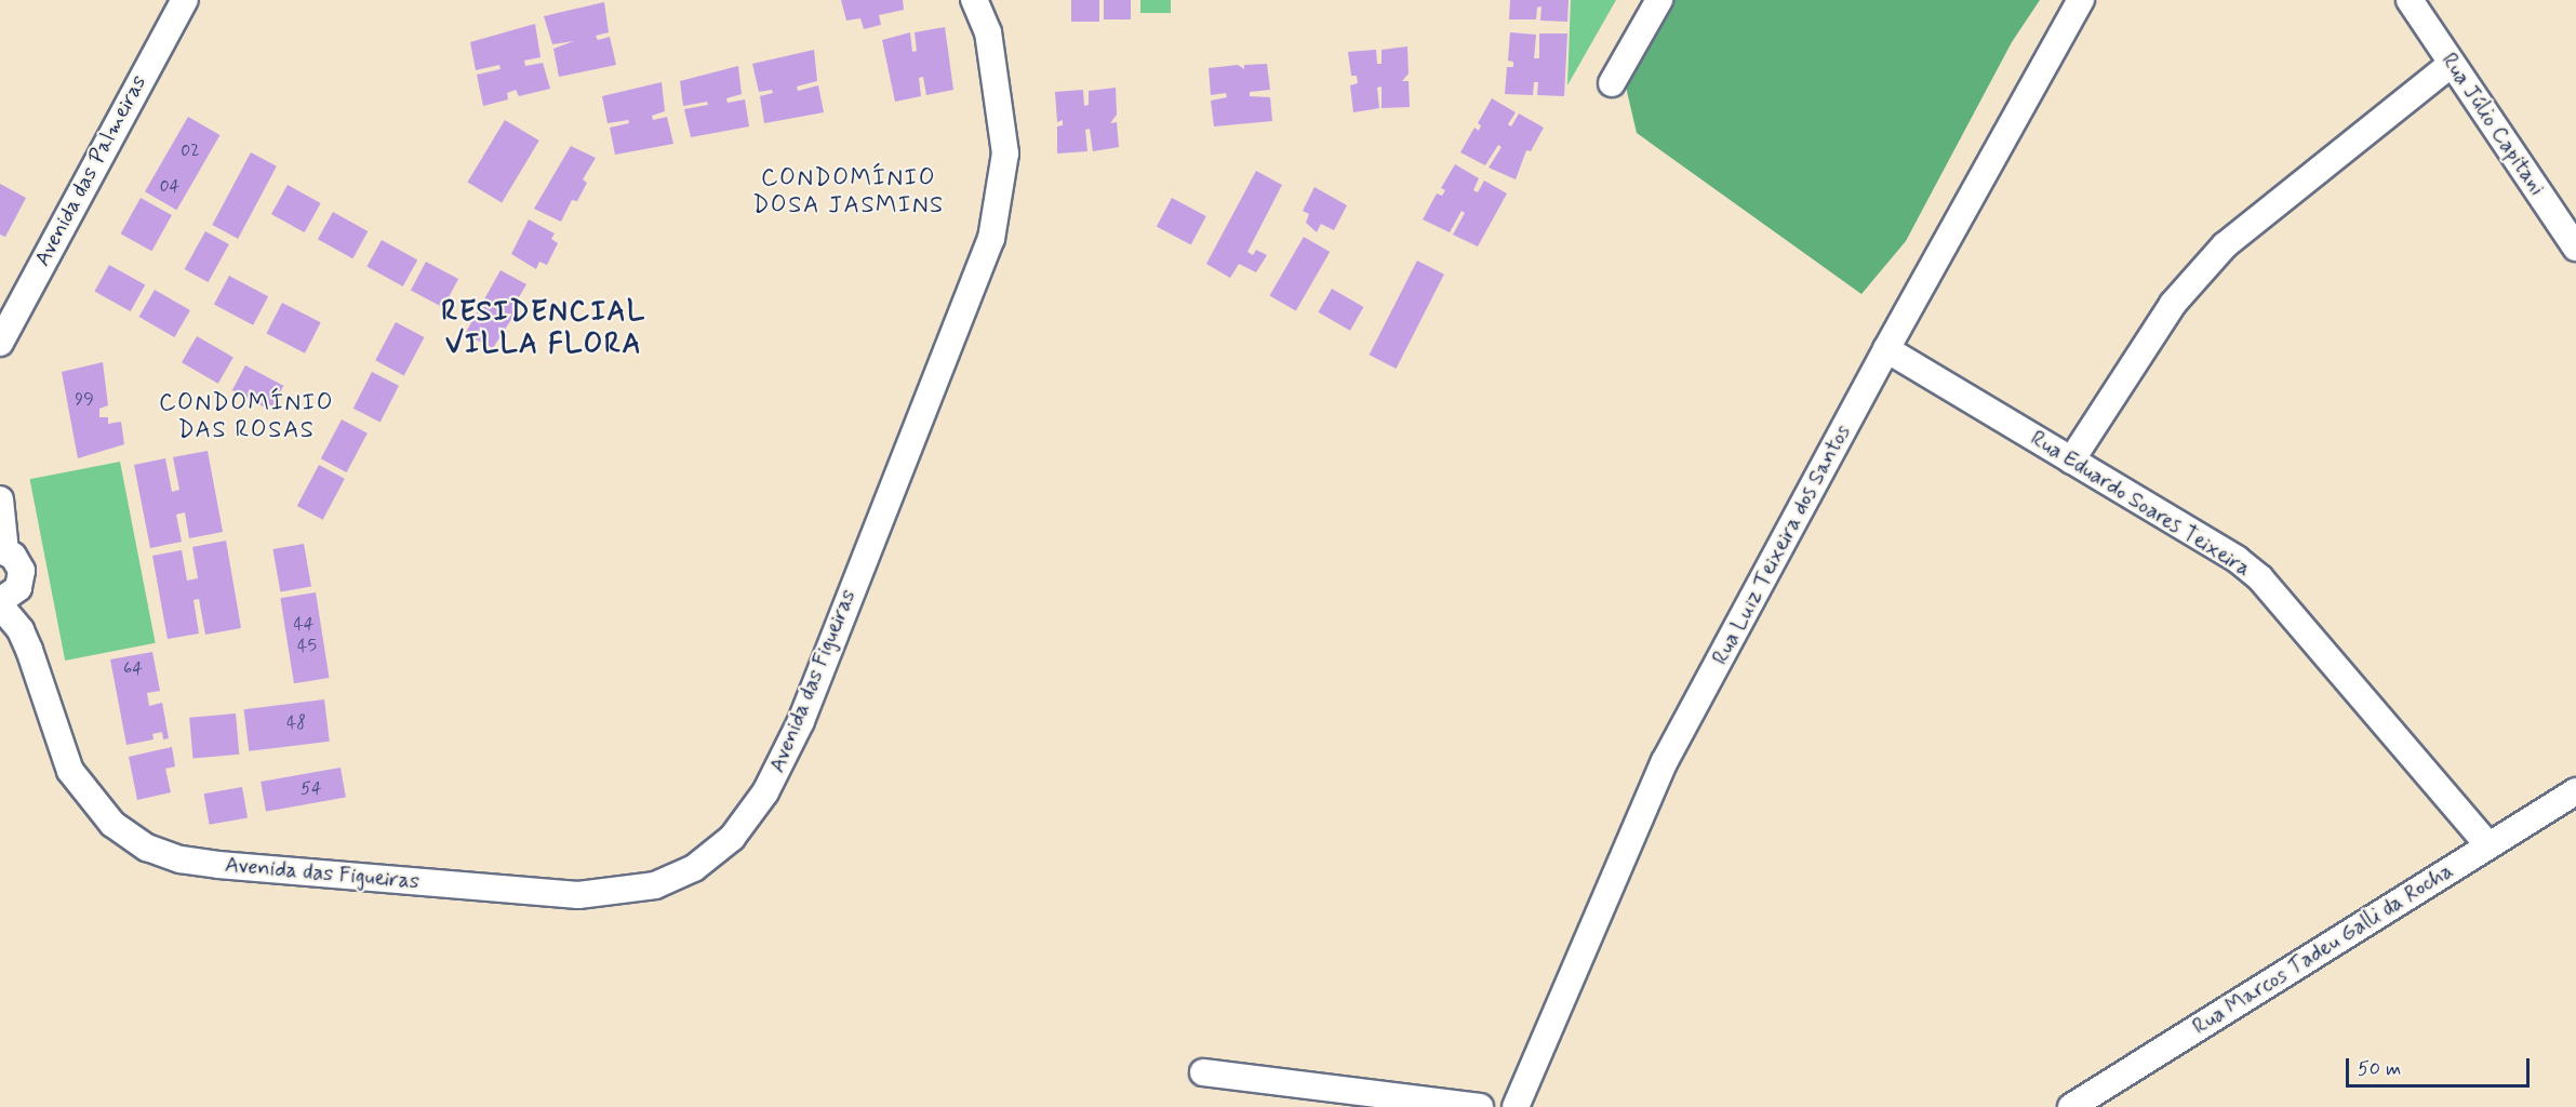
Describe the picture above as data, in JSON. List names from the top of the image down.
{
  "streets": {
    "street": [
      "Rua Júlio Capitani",
      "Avenida das Palmeiras",
      "Rua Eduardo Soares Teixeira",
      "Rua Luiz Teixeira dos Santos",
      "Avenida das Figueiras",
      "Rua Marcos Tadeu Galli da Rocha"
    ]
  },
  "crossings": [
    ["Rua Eduardo Soares Teixeira", "Rua Luiz Teixeira dos Santos"],
    ["Rua Eduardo Soares Teixeira", "Rua Marcos Tadeu Galli da Rocha"]
  ],
  "districts": ["CONDOMÍNIO DOSA JASMINS", "RESIDENCIAL VILLA FLORA", "CONDOMÍNIO DAS ROSAS"],
  "house_numbers": [
    "02",
    "04",
    "99",
    "44",
    "45",
    "64",
    "48",
    "54"
  ],
  "scale_bar": "50 m"
}
